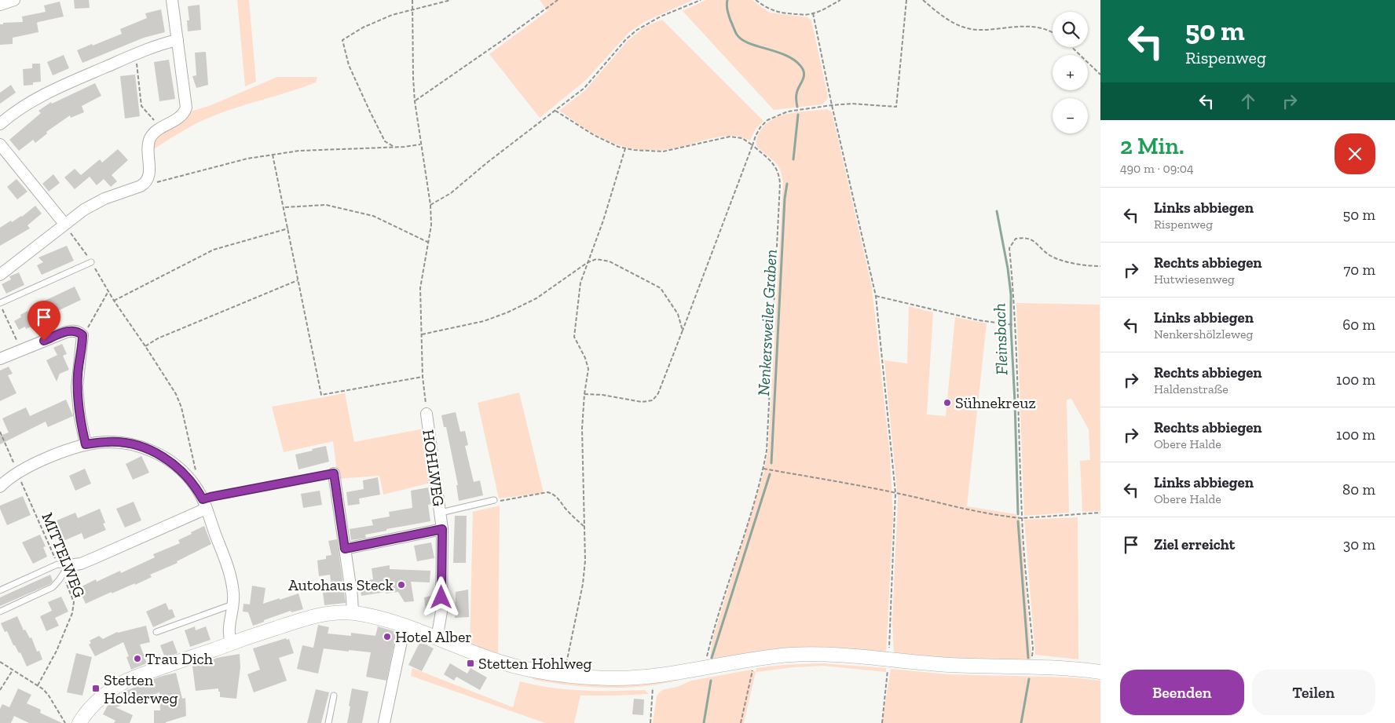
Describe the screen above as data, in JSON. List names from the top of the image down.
{
  "streets": {
    "street": ["HOHLWEG"],
    "path": ["MITTELWEG"]
  },
  "water": ["Nenkersweiler Graben", "Fleinsbach"],
  "places": {
    "other": [
      "Sühnekreuz",
      "Autohaus Steck",
      "Hotel Alber",
      "Trau Dich"
    ],
    "transit": ["Stetten Hohlweg", "Stetten Holderweg"]
  },
  "page": {
    "turn": ["50 m", "Rispenweg"],
    "map_buttons": ["+", "−"],
    "heading": ["2 Min.", "490 m · 09:04"],
    "list": [
      {
        "name": "Links abbiegen",
        "note": "Rispenweg",
        "value": "50 m"
      },
      {
        "name": "Rechts abbiegen",
        "note": "Hutwiesenweg",
        "value": "70 m"
      },
      {
        "name": "Links abbiegen",
        "note": "Nenkershölzleweg",
        "value": "60 m"
      },
      {
        "name": "Rechts abbiegen",
        "note": "Haldenstraße",
        "value": "100 m"
      },
      {
        "name": "Rechts abbiegen",
        "note": "Obere Halde",
        "value": "100 m"
      },
      {
        "name": "Links abbiegen",
        "note": "Obere Halde",
        "value": "80 m"
      },
      {
        "name": "Ziel erreicht",
        "value": "30 m"
      }
    ],
    "buttons": ["Beenden", "Teilen"]
  }
}
